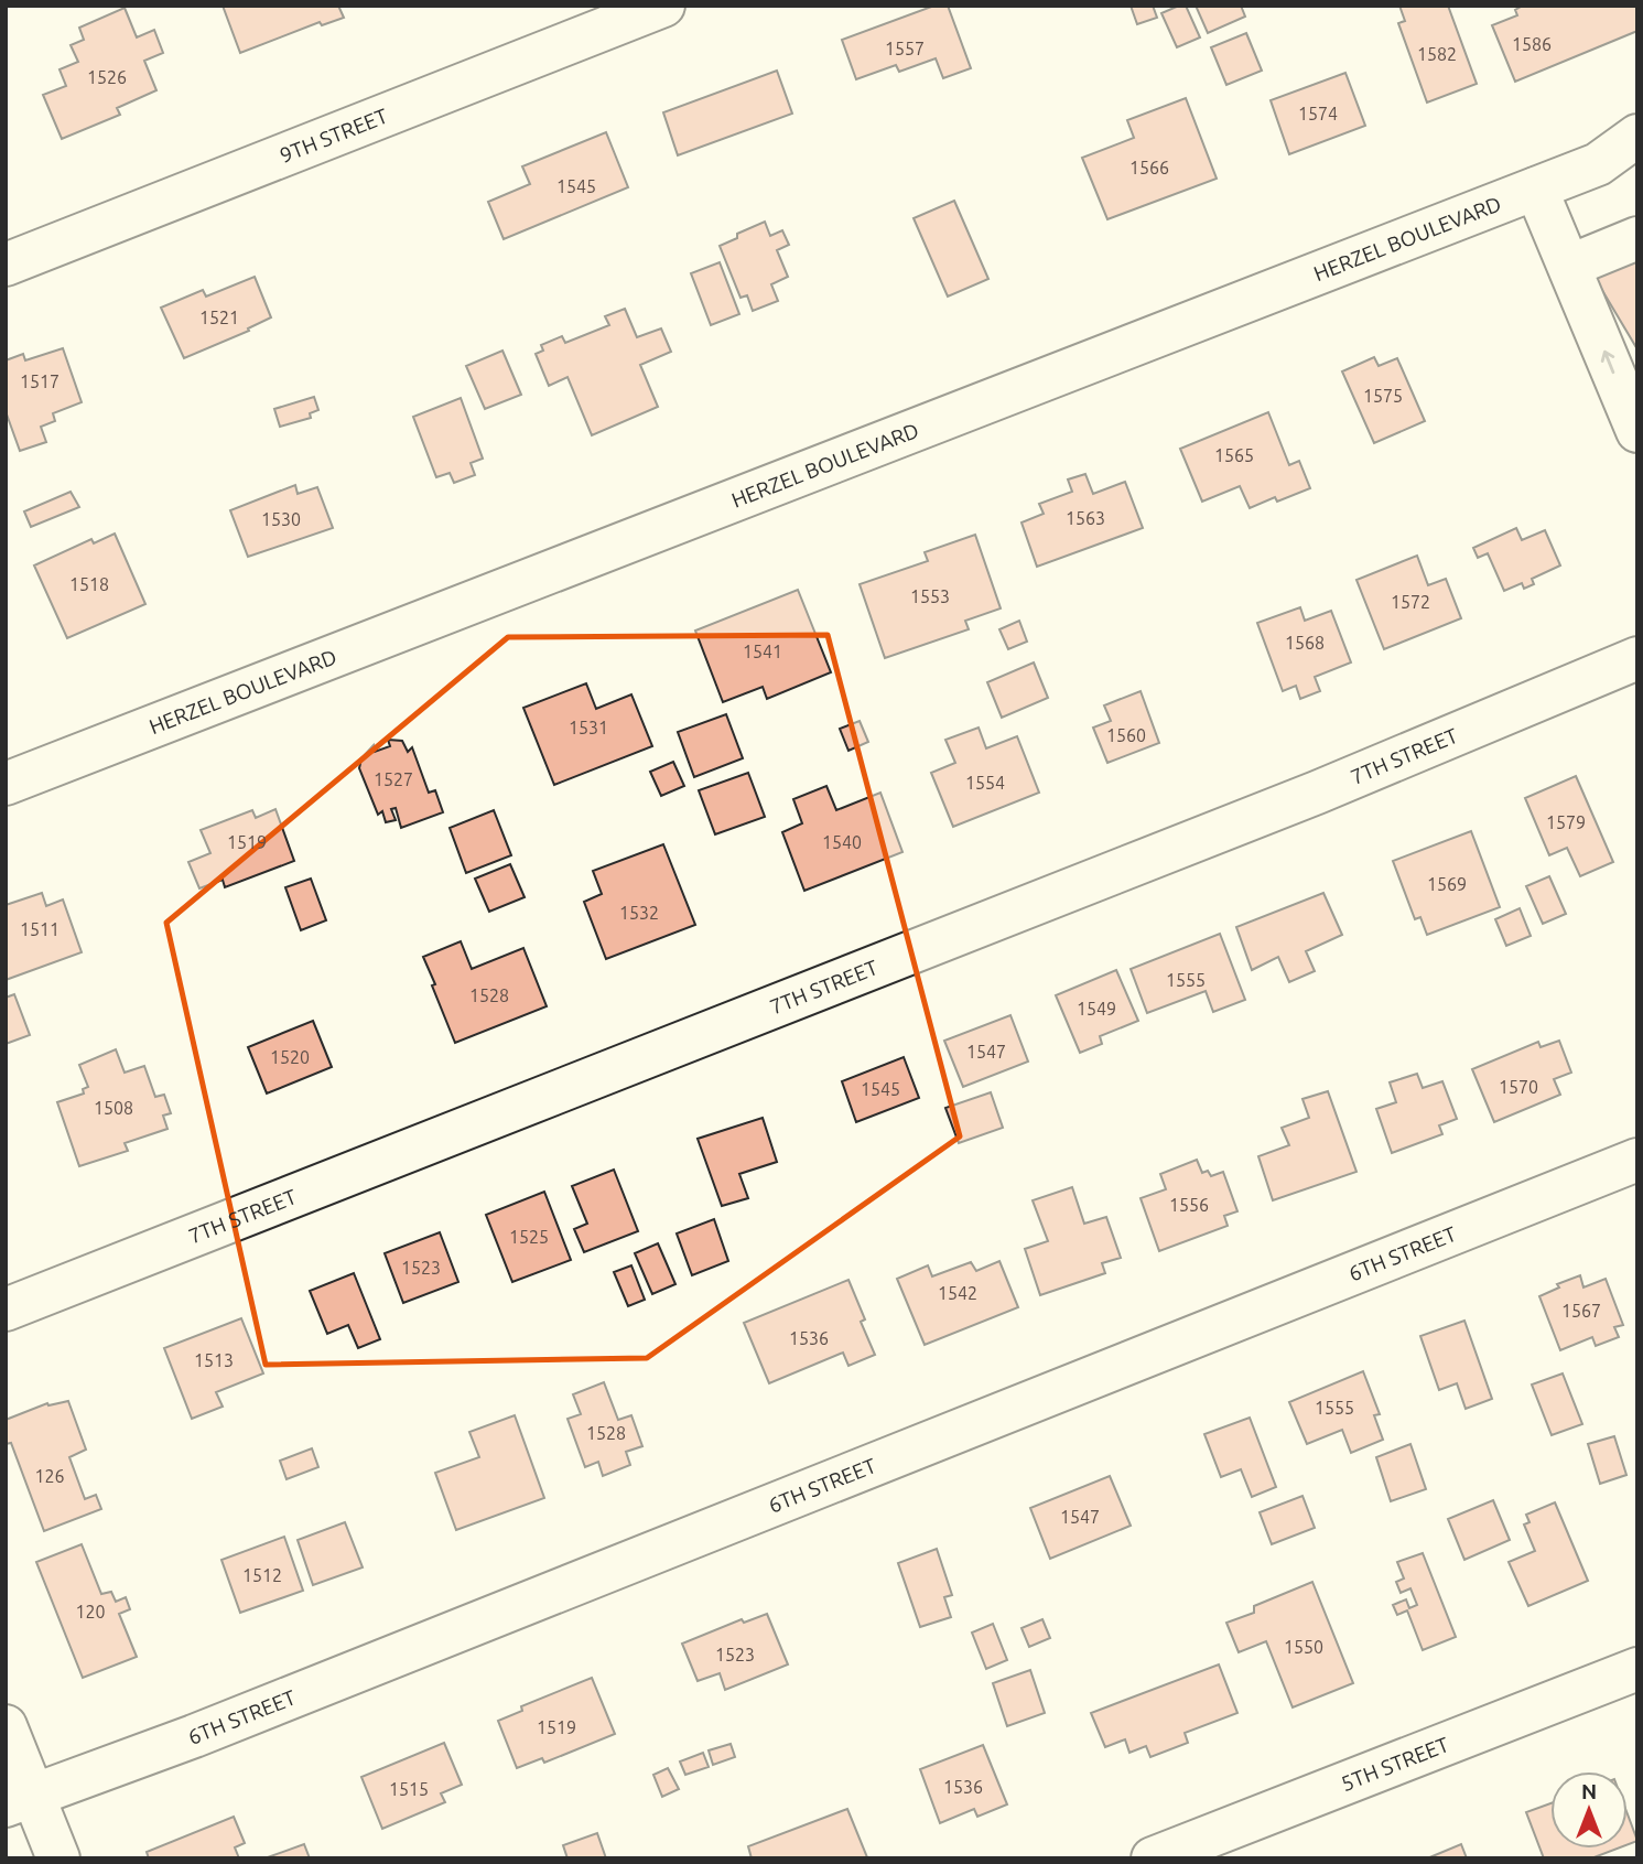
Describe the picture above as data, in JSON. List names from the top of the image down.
{
  "streets": {
    "street": [
      "9TH STREET",
      "HERZEL BOULEVARD",
      "7TH STREET",
      "6TH STREET",
      "5TH STREET"
    ]
  },
  "house_numbers": [
    "1586",
    "1557",
    "1582",
    "1526",
    "1574",
    "1566",
    "1545",
    "1521",
    "1517",
    "1575",
    "1565",
    "1563",
    "1530",
    "1518",
    "1553",
    "1572",
    "1568",
    "1541",
    "1531",
    "1560",
    "1527",
    "1554",
    "1579",
    "1519",
    "1540",
    "1569",
    "1532",
    "1511",
    "1555",
    "1528",
    "1549",
    "1547",
    "1520",
    "1570",
    "1545",
    "1508",
    "1556",
    "1525",
    "1523",
    "1542",
    "1567",
    "1536",
    "1513",
    "1555",
    "1528",
    "126",
    "1547",
    "1512",
    "120",
    "1550",
    "1523",
    "1519",
    "1536",
    "1515"
  ],
  "north": "top"
}
